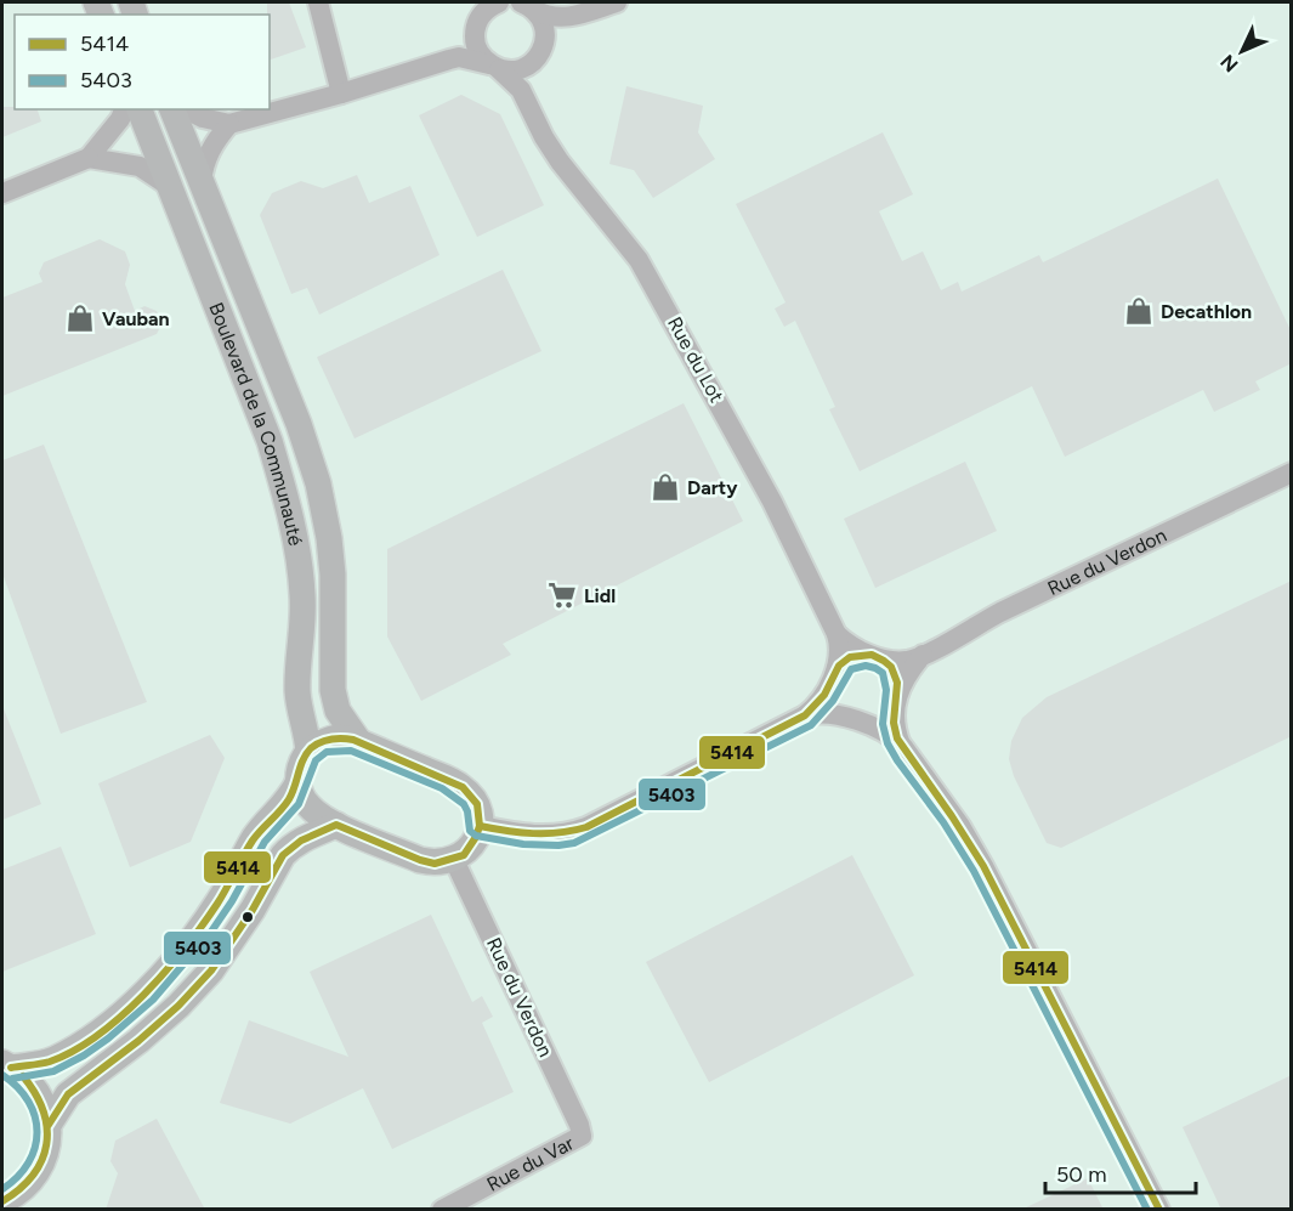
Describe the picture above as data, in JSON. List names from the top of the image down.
{
  "streets": {
    "main road": ["Boulevard de la Communauté"],
    "street": ["Rue du Lot", "Rue du Verdon", "Rue du Var"]
  },
  "crossings": [
    ["Rue du Verdon", "Rue du Var"]
  ],
  "places": {
    "shop": ["Decathlon", "Vauban", "Darty"],
    "supermarket": ["Lidl"]
  },
  "lines": ["transit line 5414", "transit line 5403"],
  "legend": ["5414", "5403"],
  "scale_bar": "50 m",
  "north": "bottom left"
}
